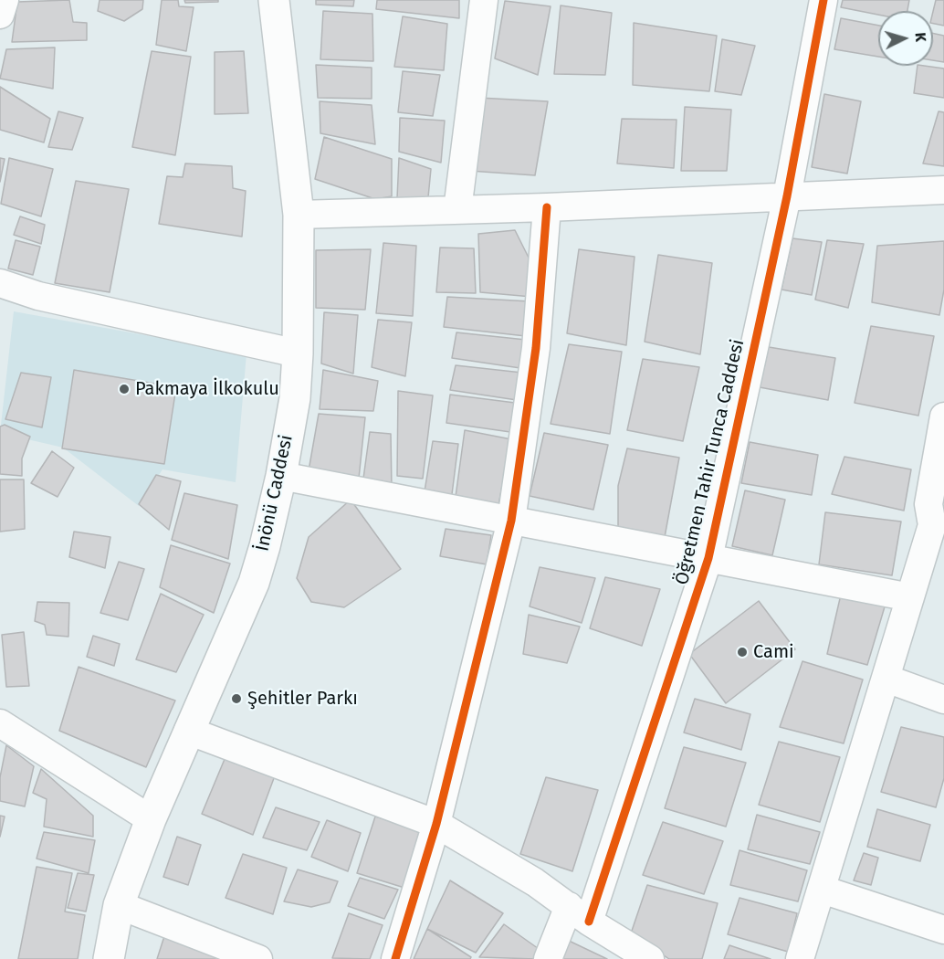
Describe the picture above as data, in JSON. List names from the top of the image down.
{
  "streets": {
    "main road": ["İnönü Caddesi"],
    "street": ["Öğretmen Tahir Tunca Caddesi"]
  },
  "places": ["Pakmaya İlkokulu", "Cami", "Şehitler Parkı"],
  "north": "right"
}
